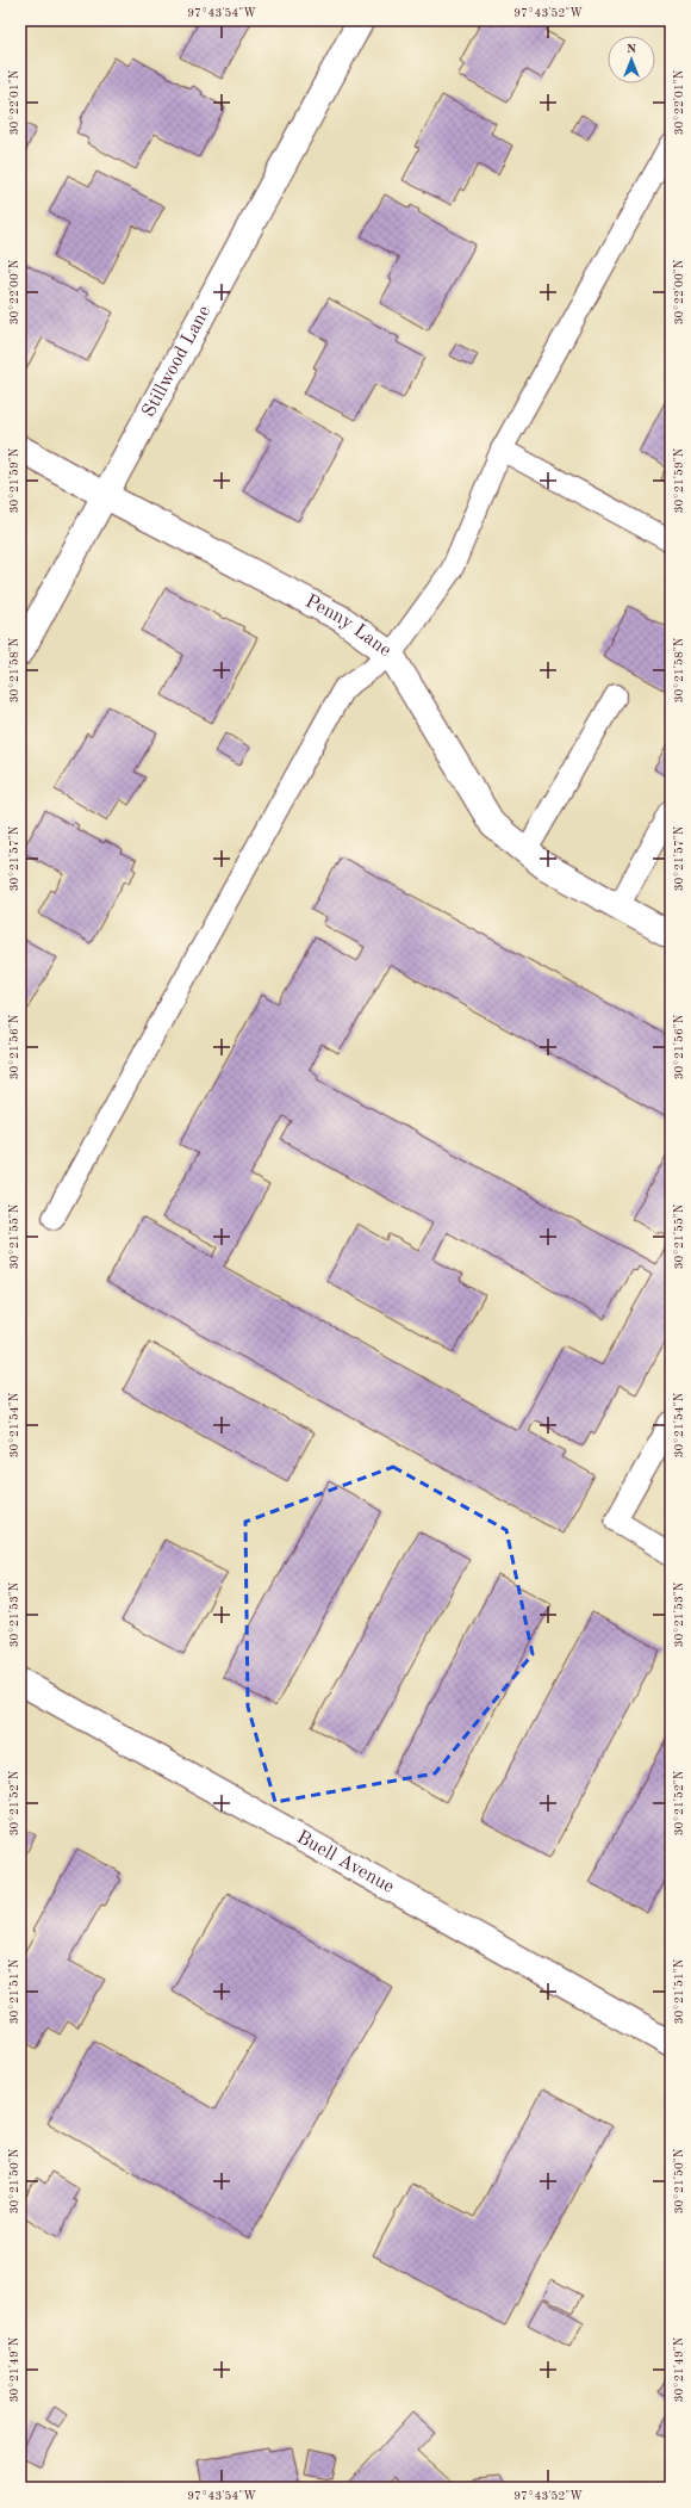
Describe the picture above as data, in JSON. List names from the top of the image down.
{
  "streets": {
    "street": ["Stillwood Lane", "Penny Lane", "Buell Avenue"]
  },
  "crossings": [
    ["Stillwood Lane", "Penny Lane"]
  ],
  "north": "top",
  "coordinates": [
    "97°43'54\"W",
    "97°43'52\"W",
    "30°22'01\"N",
    "30°22'00\"N",
    "30°21'59\"N",
    "30°21'58\"N",
    "30°21'57\"N",
    "30°21'56\"N",
    "30°21'55\"N",
    "30°21'54\"N",
    "30°21'53\"N",
    "30°21'52\"N",
    "30°21'51\"N",
    "30°21'50\"N",
    "30°21'49\"N"
  ]
}
